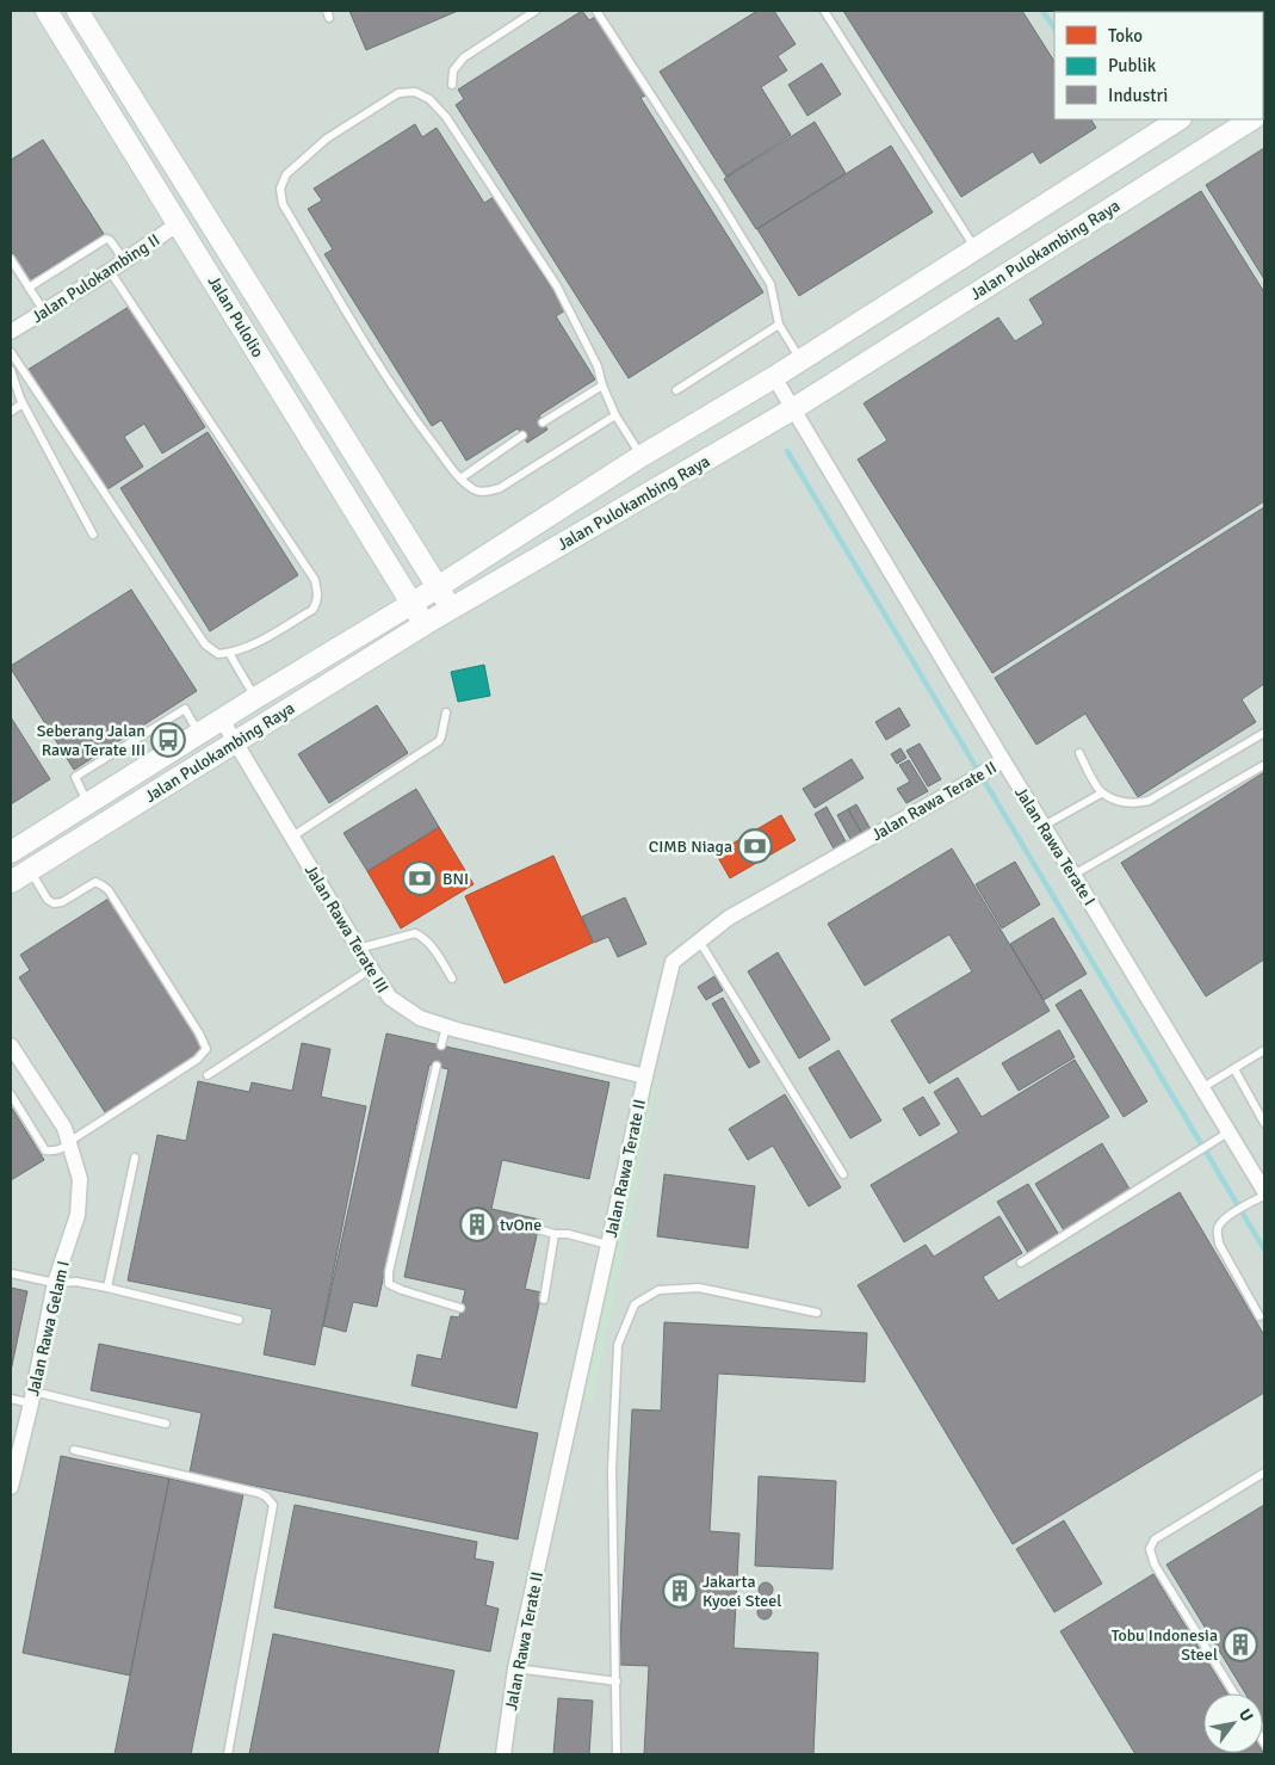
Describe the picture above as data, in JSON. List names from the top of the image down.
{
  "streets": {
    "street": [
      "Jalan Pulokambing Raya",
      "Jalan Pulokambing II",
      "Jalan Pulolio",
      "Jalan Rawa Terate II",
      "Jalan Rawa Terate I",
      "Jalan Rawa Terate III",
      "Jalan Rawa Gelam I"
    ]
  },
  "crossings": [
    ["Jalan Pulokambing Raya", "Jalan Pulolio"],
    ["Jalan Pulokambing Raya", "Jalan Rawa Terate I"],
    ["Jalan Pulokambing Raya", "Jalan Rawa Terate III"],
    ["Jalan Pulokambing II", "Jalan Pulolio"],
    ["Jalan Rawa Terate II", "Jalan Rawa Terate I"],
    ["Jalan Rawa Terate II", "Jalan Rawa Terate III"]
  ],
  "places": {
    "bus stop": ["Seberang Jalan Rawa Terate III"],
    "bank": ["CIMB Niaga", "BNI"],
    "building": ["tvOne", "Jakarta Kyoei Steel", "Tobu Indonesia Steel"]
  },
  "legend": ["Toko", "Publik", "Industri"],
  "north": "top right"
}
